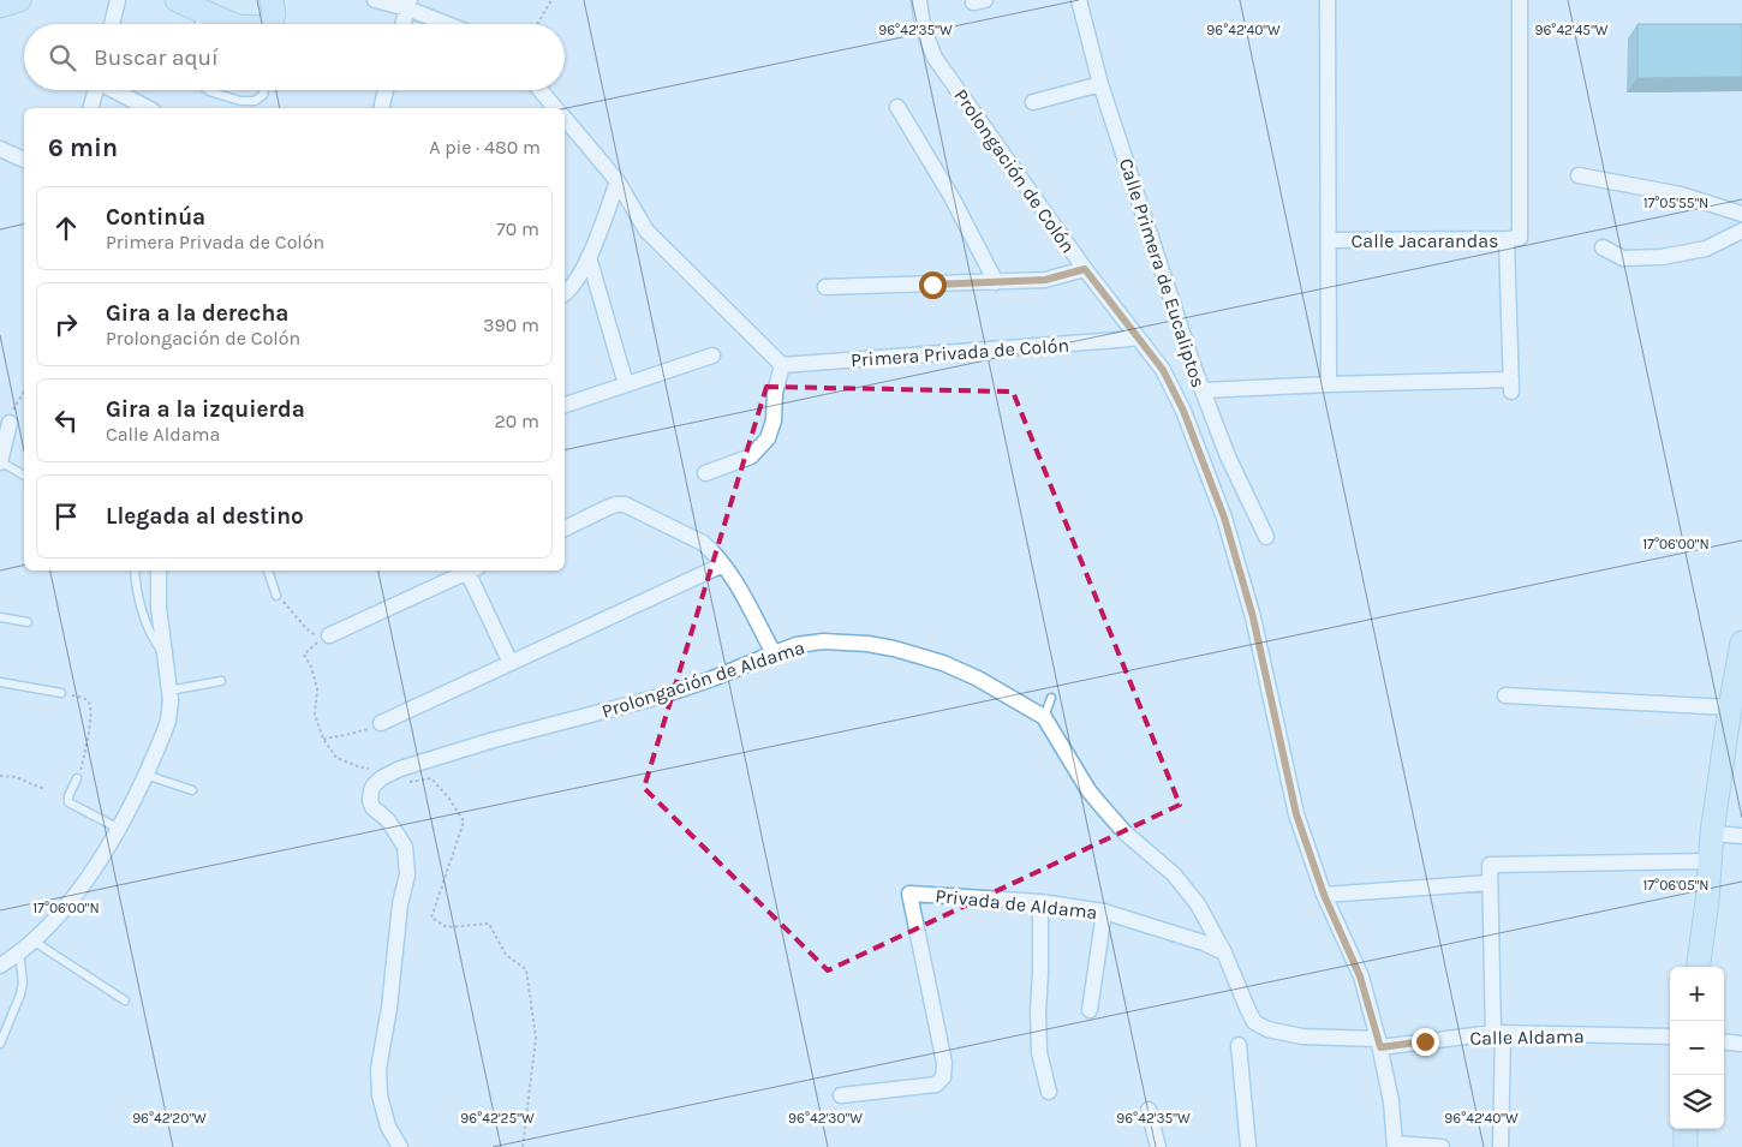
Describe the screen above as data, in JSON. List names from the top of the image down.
{
  "streets": {
    "street": [
      "Prolongación de Colón",
      "Calle Jacarandas",
      "Calle Primera de Eucaliptos",
      "Primera Privada de Colón",
      "Prolongación de Aldama",
      "Privada de Aldama",
      "Calle Aldama"
    ]
  },
  "crossings": [
    ["Prolongación de Colón", "Primera Privada de Colón"],
    ["Prolongación de Colón", "Prolongación de Aldama"],
    ["Prolongación de Colón", "Calle Aldama"],
    ["Prolongación de Aldama", "Privada de Aldama"],
    ["Prolongación de Aldama", "Calle Aldama"]
  ],
  "page": {
    "search": "Buscar aquí",
    "heading": ["6 min", "A pie · 480 m"],
    "list": [
      ["Continúa", "Primera Privada de Colón", "70 m"],
      ["Gira a la derecha", "Prolongación de Colón", "390 m"],
      ["Gira a la izquierda", "Calle Aldama", "20 m"],
      "Llegada al destino"
    ],
    "map_buttons": ["+", "−"]
  },
  "coordinates": [
    "96°42'35\"W",
    "96°42'40\"W",
    "96°42'45\"W",
    "17°05'55\"N",
    "17°06'00\"N",
    "17°06'05\"N",
    "96°42'20\"W",
    "96°42'25\"W",
    "96°42'30\"W"
  ]
}
